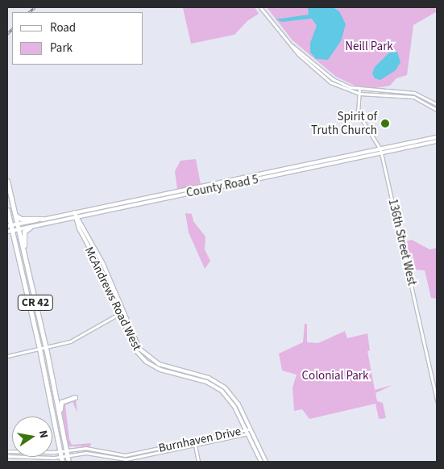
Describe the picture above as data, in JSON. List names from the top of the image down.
{
  "streets": {
    "highway": ["CR 42"],
    "main road": ["County Road 5", "McAndrews Road West"],
    "street": ["136th Street West", "Burnhaven Drive"]
  },
  "crossings": [
    ["County Road 5", "136th Street West"],
    ["County Road 5", "McAndrews Road West"],
    ["County Road 5", "CR 42"],
    ["McAndrews Road West", "Burnhaven Drive"],
    ["CR 42", "Burnhaven Drive"]
  ],
  "parks": ["Neill Park", "Colonial Park"],
  "places": ["Spirit of Truth Church"],
  "legend": ["Road", "Park"],
  "north": "right"
}
